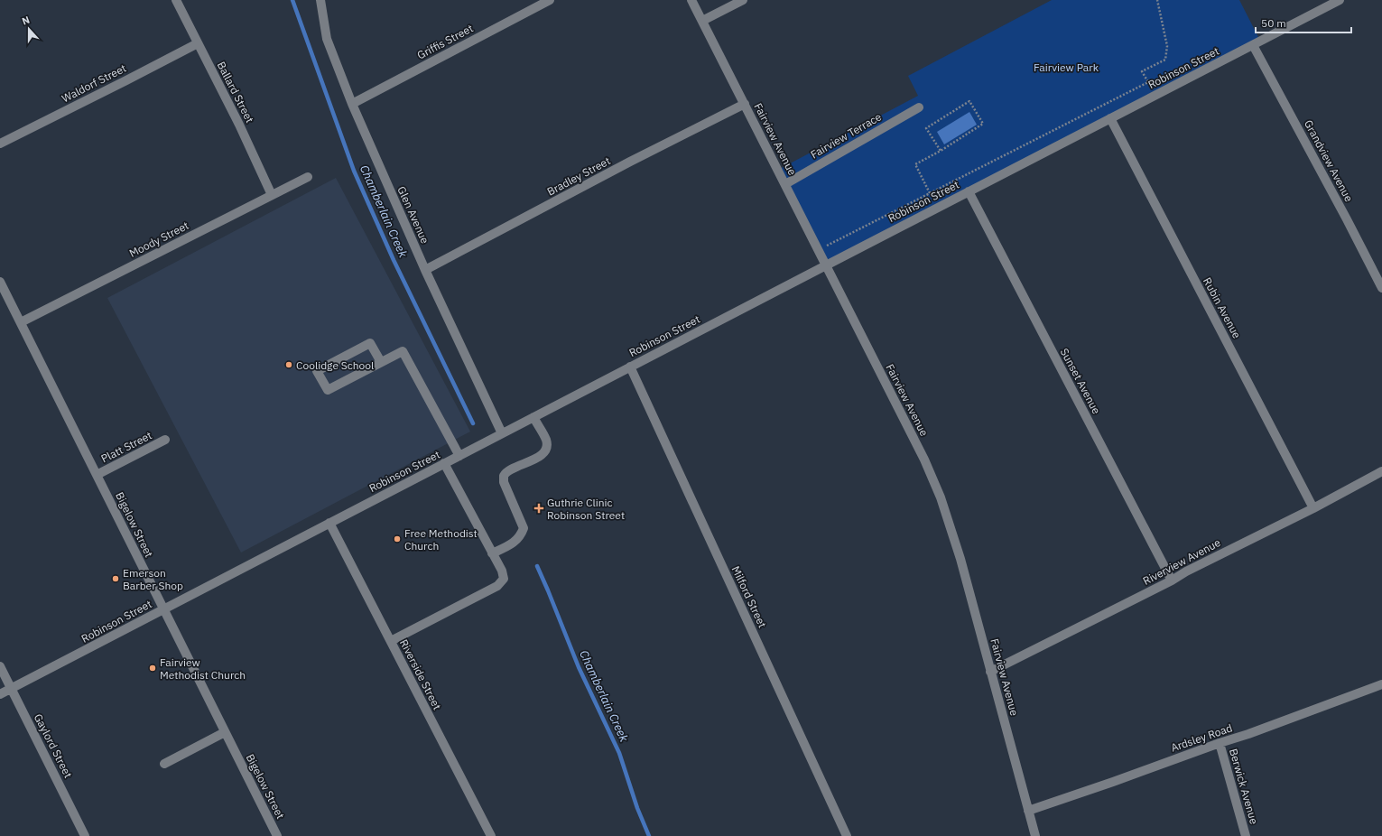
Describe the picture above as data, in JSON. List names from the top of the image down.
{
  "streets": {
    "street": [
      "Griffis Street",
      "Robinson Street",
      "Waldorf Street",
      "Ballard Street",
      "Fairview Terrace",
      "Fairview Avenue",
      "Grandview Avenue",
      "Bradley Street",
      "Glen Avenue",
      "Moody Street",
      "Rubin Avenue",
      "Sunset Avenue",
      "Platt Street",
      "Bigelow Street",
      "Riverview Avenue",
      "Milford Street",
      "Riverside Street",
      "Ardsley Road",
      "Gaylord Street",
      "Berwick Avenue"
    ]
  },
  "crossings": [
    ["Griffis Street", "Glen Avenue"],
    ["Robinson Street", "Fairview Avenue"],
    ["Robinson Street", "Grandview Avenue"],
    ["Robinson Street", "Glen Avenue"],
    ["Robinson Street", "Rubin Avenue"],
    ["Robinson Street", "Sunset Avenue"],
    ["Robinson Street", "Bigelow Street"],
    ["Robinson Street", "Milford Street"],
    ["Robinson Street", "Riverside Street"],
    ["Robinson Street", "Gaylord Street"],
    ["Waldorf Street", "Ballard Street"],
    ["Ballard Street", "Moody Street"],
    ["Fairview Terrace", "Fairview Avenue"],
    ["Fairview Avenue", "Bradley Street"],
    ["Fairview Avenue", "Riverview Avenue"],
    ["Fairview Avenue", "Ardsley Road"],
    ["Bradley Street", "Glen Avenue"],
    ["Moody Street", "Bigelow Street"],
    ["Rubin Avenue", "Riverview Avenue"],
    ["Sunset Avenue", "Riverview Avenue"],
    ["Platt Street", "Bigelow Street"],
    ["Ardsley Road", "Berwick Avenue"]
  ],
  "water": ["Chamberlain Creek"],
  "parks": ["Fairview Park"],
  "places": {
    "other": [
      "Coolidge School",
      "Free Methodist Church",
      "Emerson Barber Shop",
      "Fairview Methodist Church"
    ],
    "health": ["Guthrie Clinic Robinson Street"]
  },
  "scale_bar": "50 m",
  "north": "top"
}
